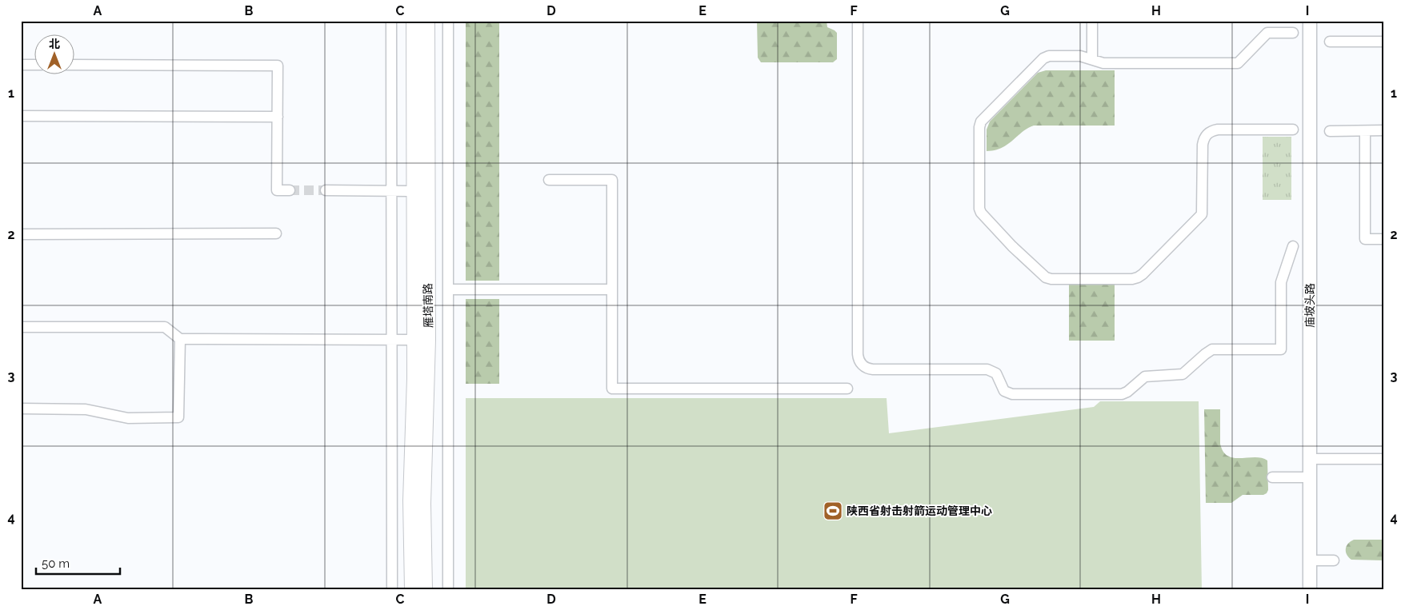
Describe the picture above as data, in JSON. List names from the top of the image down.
{
  "streets": {
    "main road": ["雁塔南路"],
    "street": ["庙坡头路"]
  },
  "places": {
    "sports": ["陕西省射击射箭运动管理中心"]
  },
  "scale_bar": "50 m",
  "north": "top",
  "grid": {
    "columns": [
      "A",
      "B",
      "C",
      "D",
      "E",
      "F",
      "G",
      "H",
      "I"
    ],
    "rows": [
      "1",
      "2",
      "3",
      "4"
    ]
  }
}
